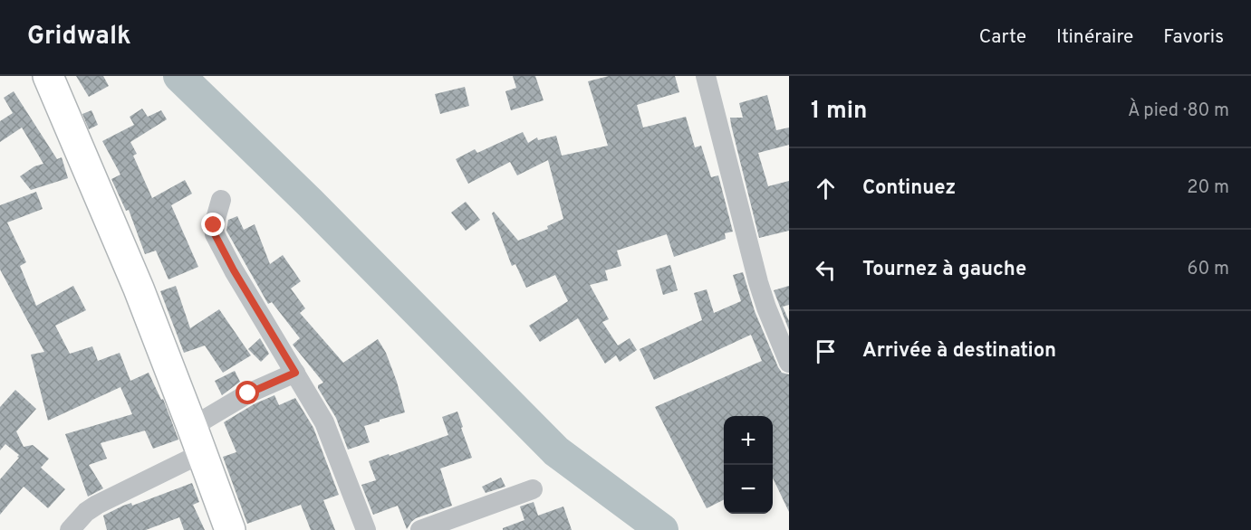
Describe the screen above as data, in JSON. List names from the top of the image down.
{
  "page": {
    "header": "Gridwalk",
    "nav": ["Carte", "Itinéraire", "Favoris"],
    "heading": ["1 min", "À pied · 80 m"],
    "list": [
      ["Continuez", "20 m"],
      ["Tournez à gauche", "60 m"],
      "Arrivée à destination"
    ],
    "map_buttons": ["+", "−"]
  }
}
